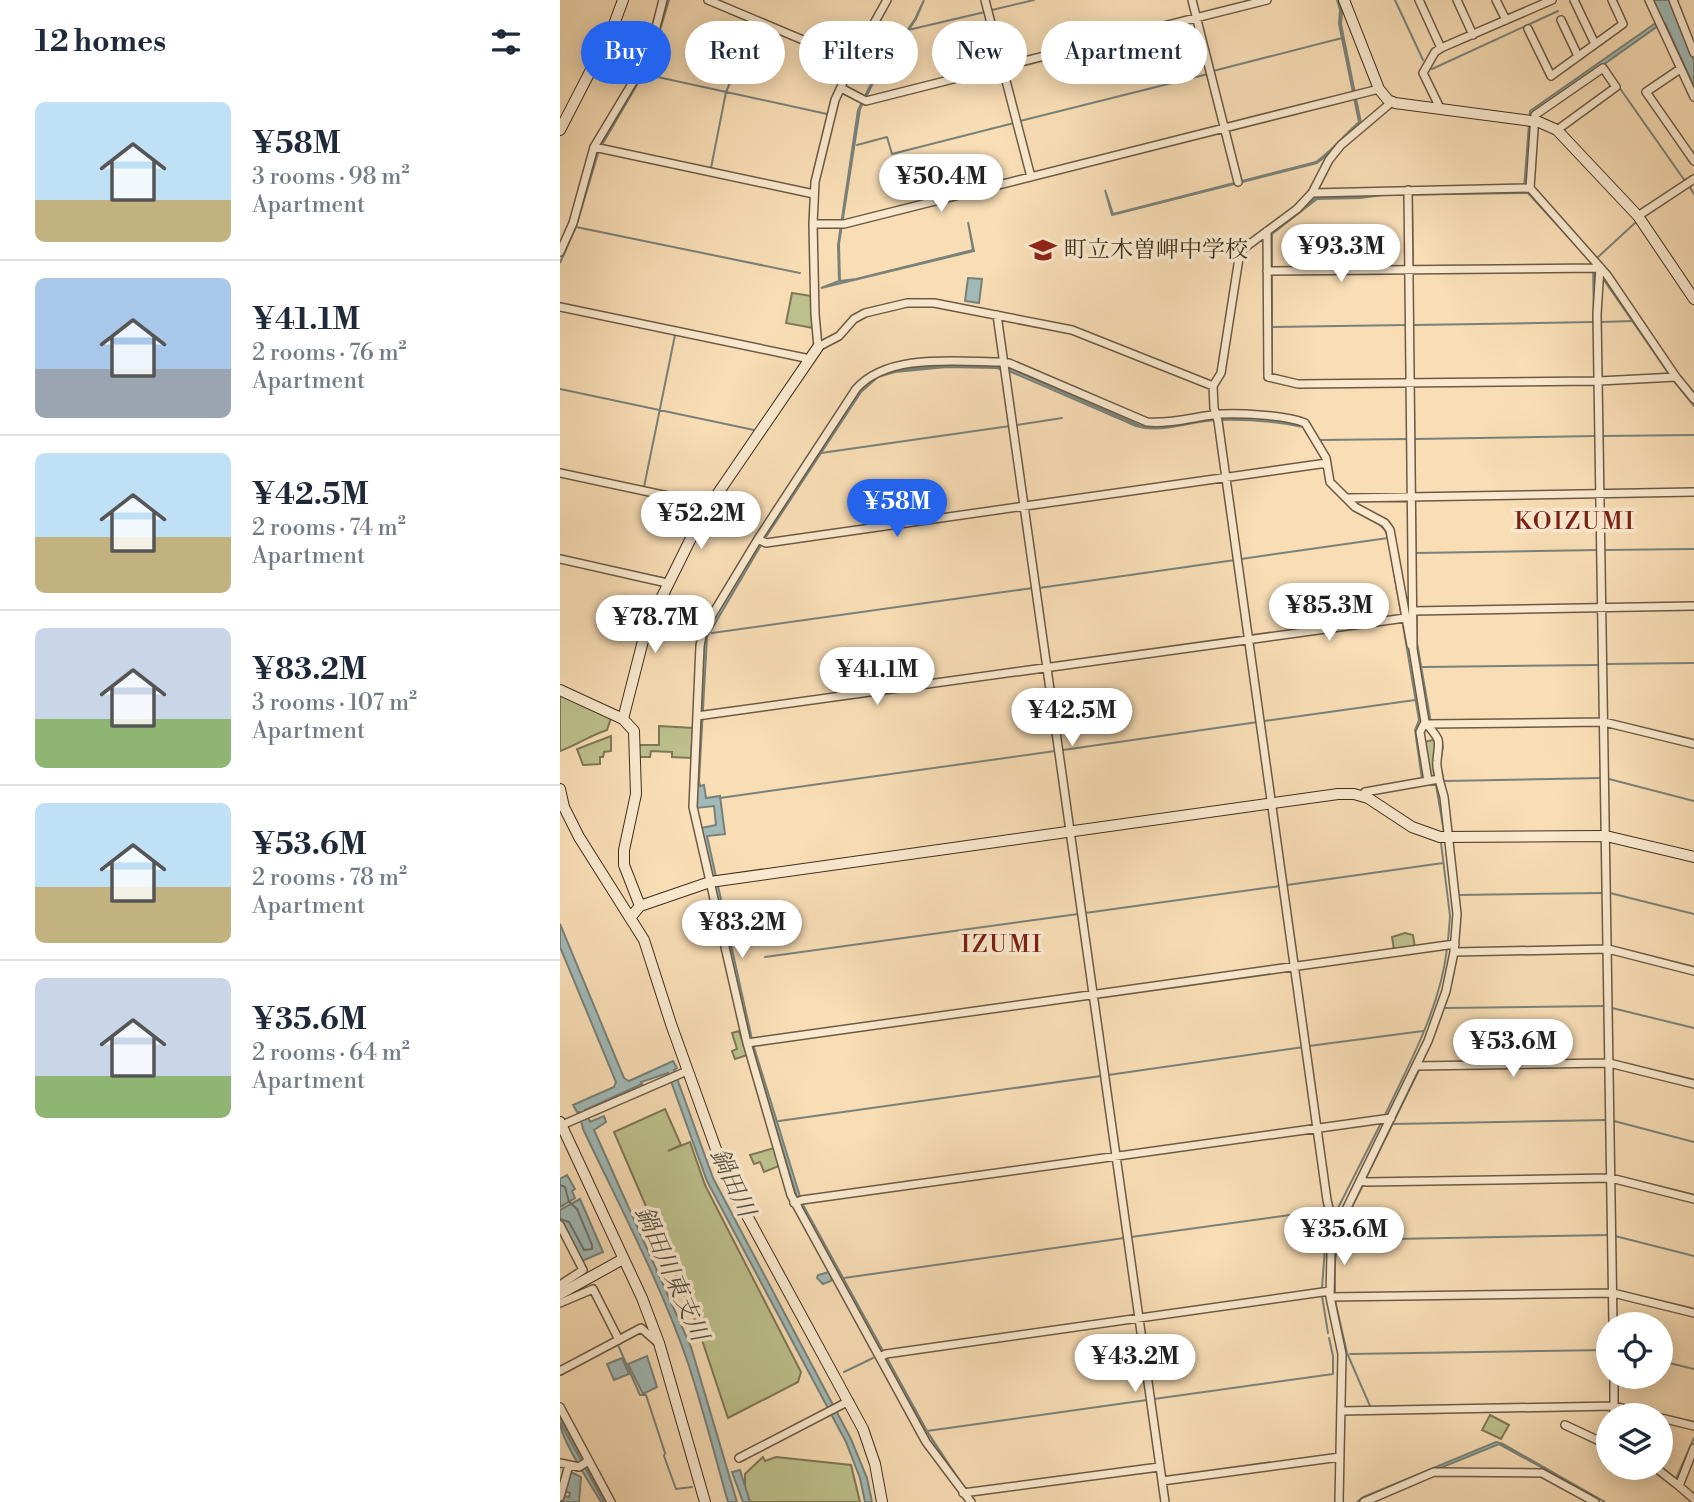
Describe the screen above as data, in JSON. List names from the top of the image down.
{
  "districts": ["KOIZUMI", "IZUMI"],
  "water": ["鍋田川", "鍋田川東支川"],
  "places": {
    "school or university": ["町立木曽岬中学校"]
  },
  "page": {
    "heading": "12 homes",
    "chip": [
      "Buy",
      "Rent",
      "Filters",
      "New",
      "Apartment"
    ],
    "list": [
      {
        "name": "¥58M",
        "note": "3 rooms · 98 m² · Apartment"
      },
      {
        "name": "¥41.1M",
        "note": "2 rooms · 76 m² · Apartment"
      },
      {
        "name": "¥42.5M",
        "note": "2 rooms · 74 m² · Apartment"
      },
      {
        "name": "¥83.2M",
        "note": "3 rooms · 107 m² · Apartment"
      },
      {
        "name": "¥53.6M",
        "note": "2 rooms · 78 m² · Apartment"
      },
      {
        "name": "¥35.6M",
        "note": "2 rooms · 64 m² · Apartment"
      }
    ],
    "price": [
      "¥50.4M",
      "¥93.3M",
      "¥58M",
      "¥52.2M",
      "¥85.3M",
      "¥78.7M",
      "¥41.1M",
      "¥42.5M",
      "¥83.2M",
      "¥53.6M",
      "¥35.6M",
      "¥43.2M"
    ]
  }
}
